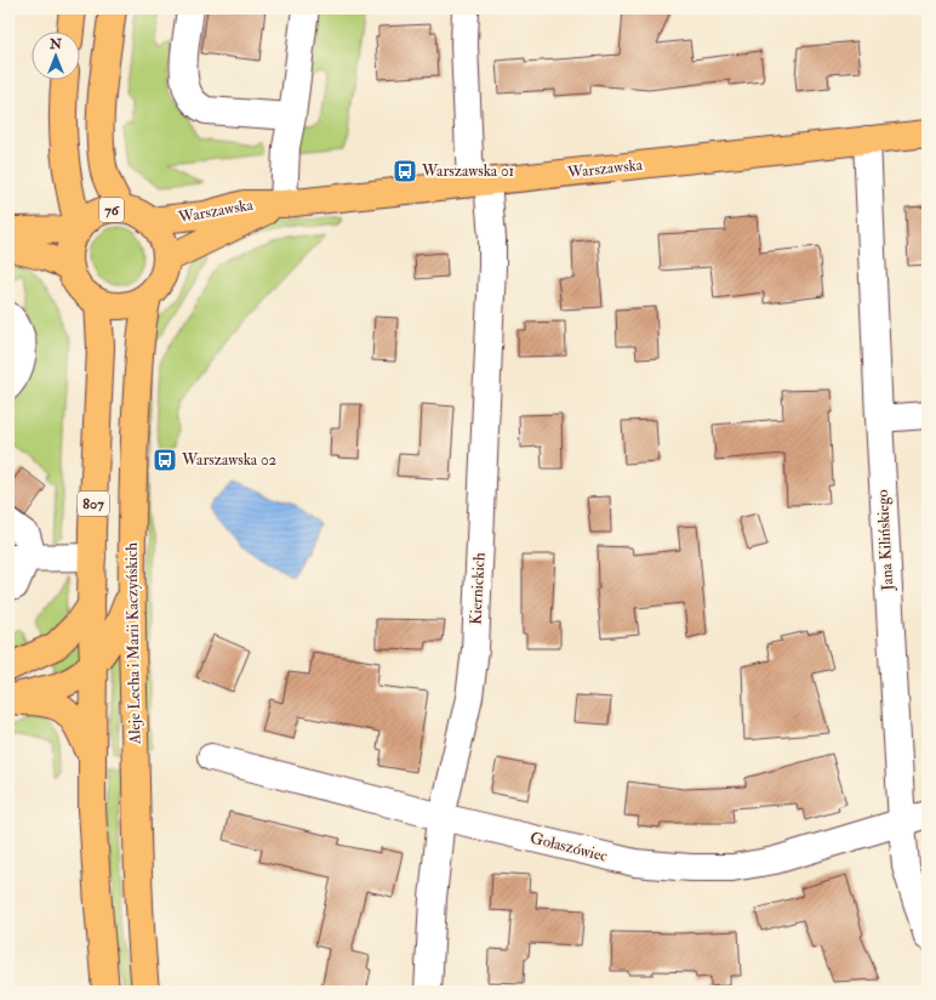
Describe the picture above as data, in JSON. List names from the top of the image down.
{
  "streets": {
    "main road": [
      "Warszawska",
      "76",
      "807",
      "Aleje Lecha i Marii Kaczyńskich"
    ],
    "street": ["Jana Kilińskiego", "Kiernickich", "Gołaszówiec"]
  },
  "crossings": [
    ["Warszawska", "76"],
    ["Warszawska", "807"],
    ["Warszawska", "Jana Kilińskiego"],
    ["Warszawska", "Kiernickich"],
    ["Warszawska", "Aleje Lecha i Marii Kaczyńskich"],
    ["76", "807"],
    ["76", "Aleje Lecha i Marii Kaczyńskich"],
    ["807", "Aleje Lecha i Marii Kaczyńskich"],
    ["Jana Kilińskiego", "Gołaszówiec"],
    ["Kiernickich", "Gołaszówiec"]
  ],
  "places": {
    "bus stop": ["Warszawska 01", "Warszawska 02"]
  },
  "north": "top"
}
